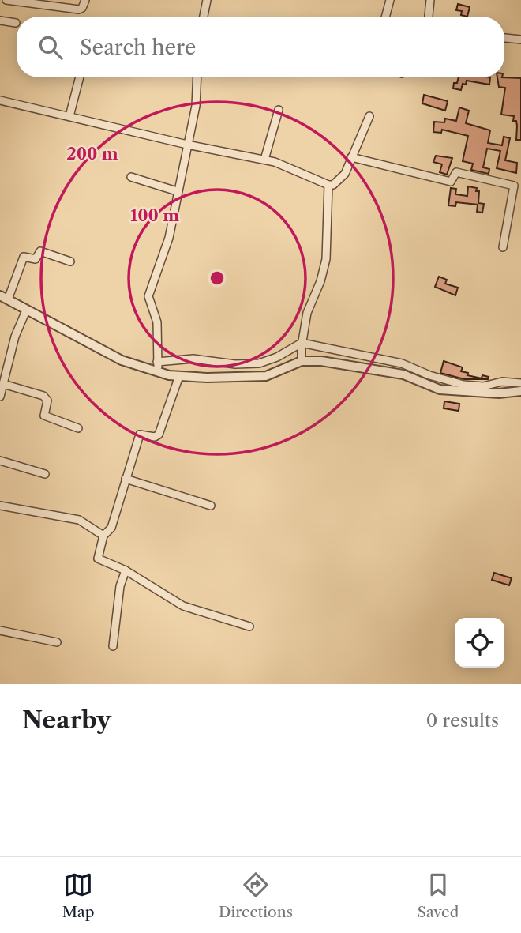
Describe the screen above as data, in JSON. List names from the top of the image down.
{
  "page": {
    "search": "Search here",
    "heading": ["Nearby", "0 results"],
    "nav": ["Map", "Directions", "Saved"]
  },
  "rings": ["200 m", "100 m"]
}
